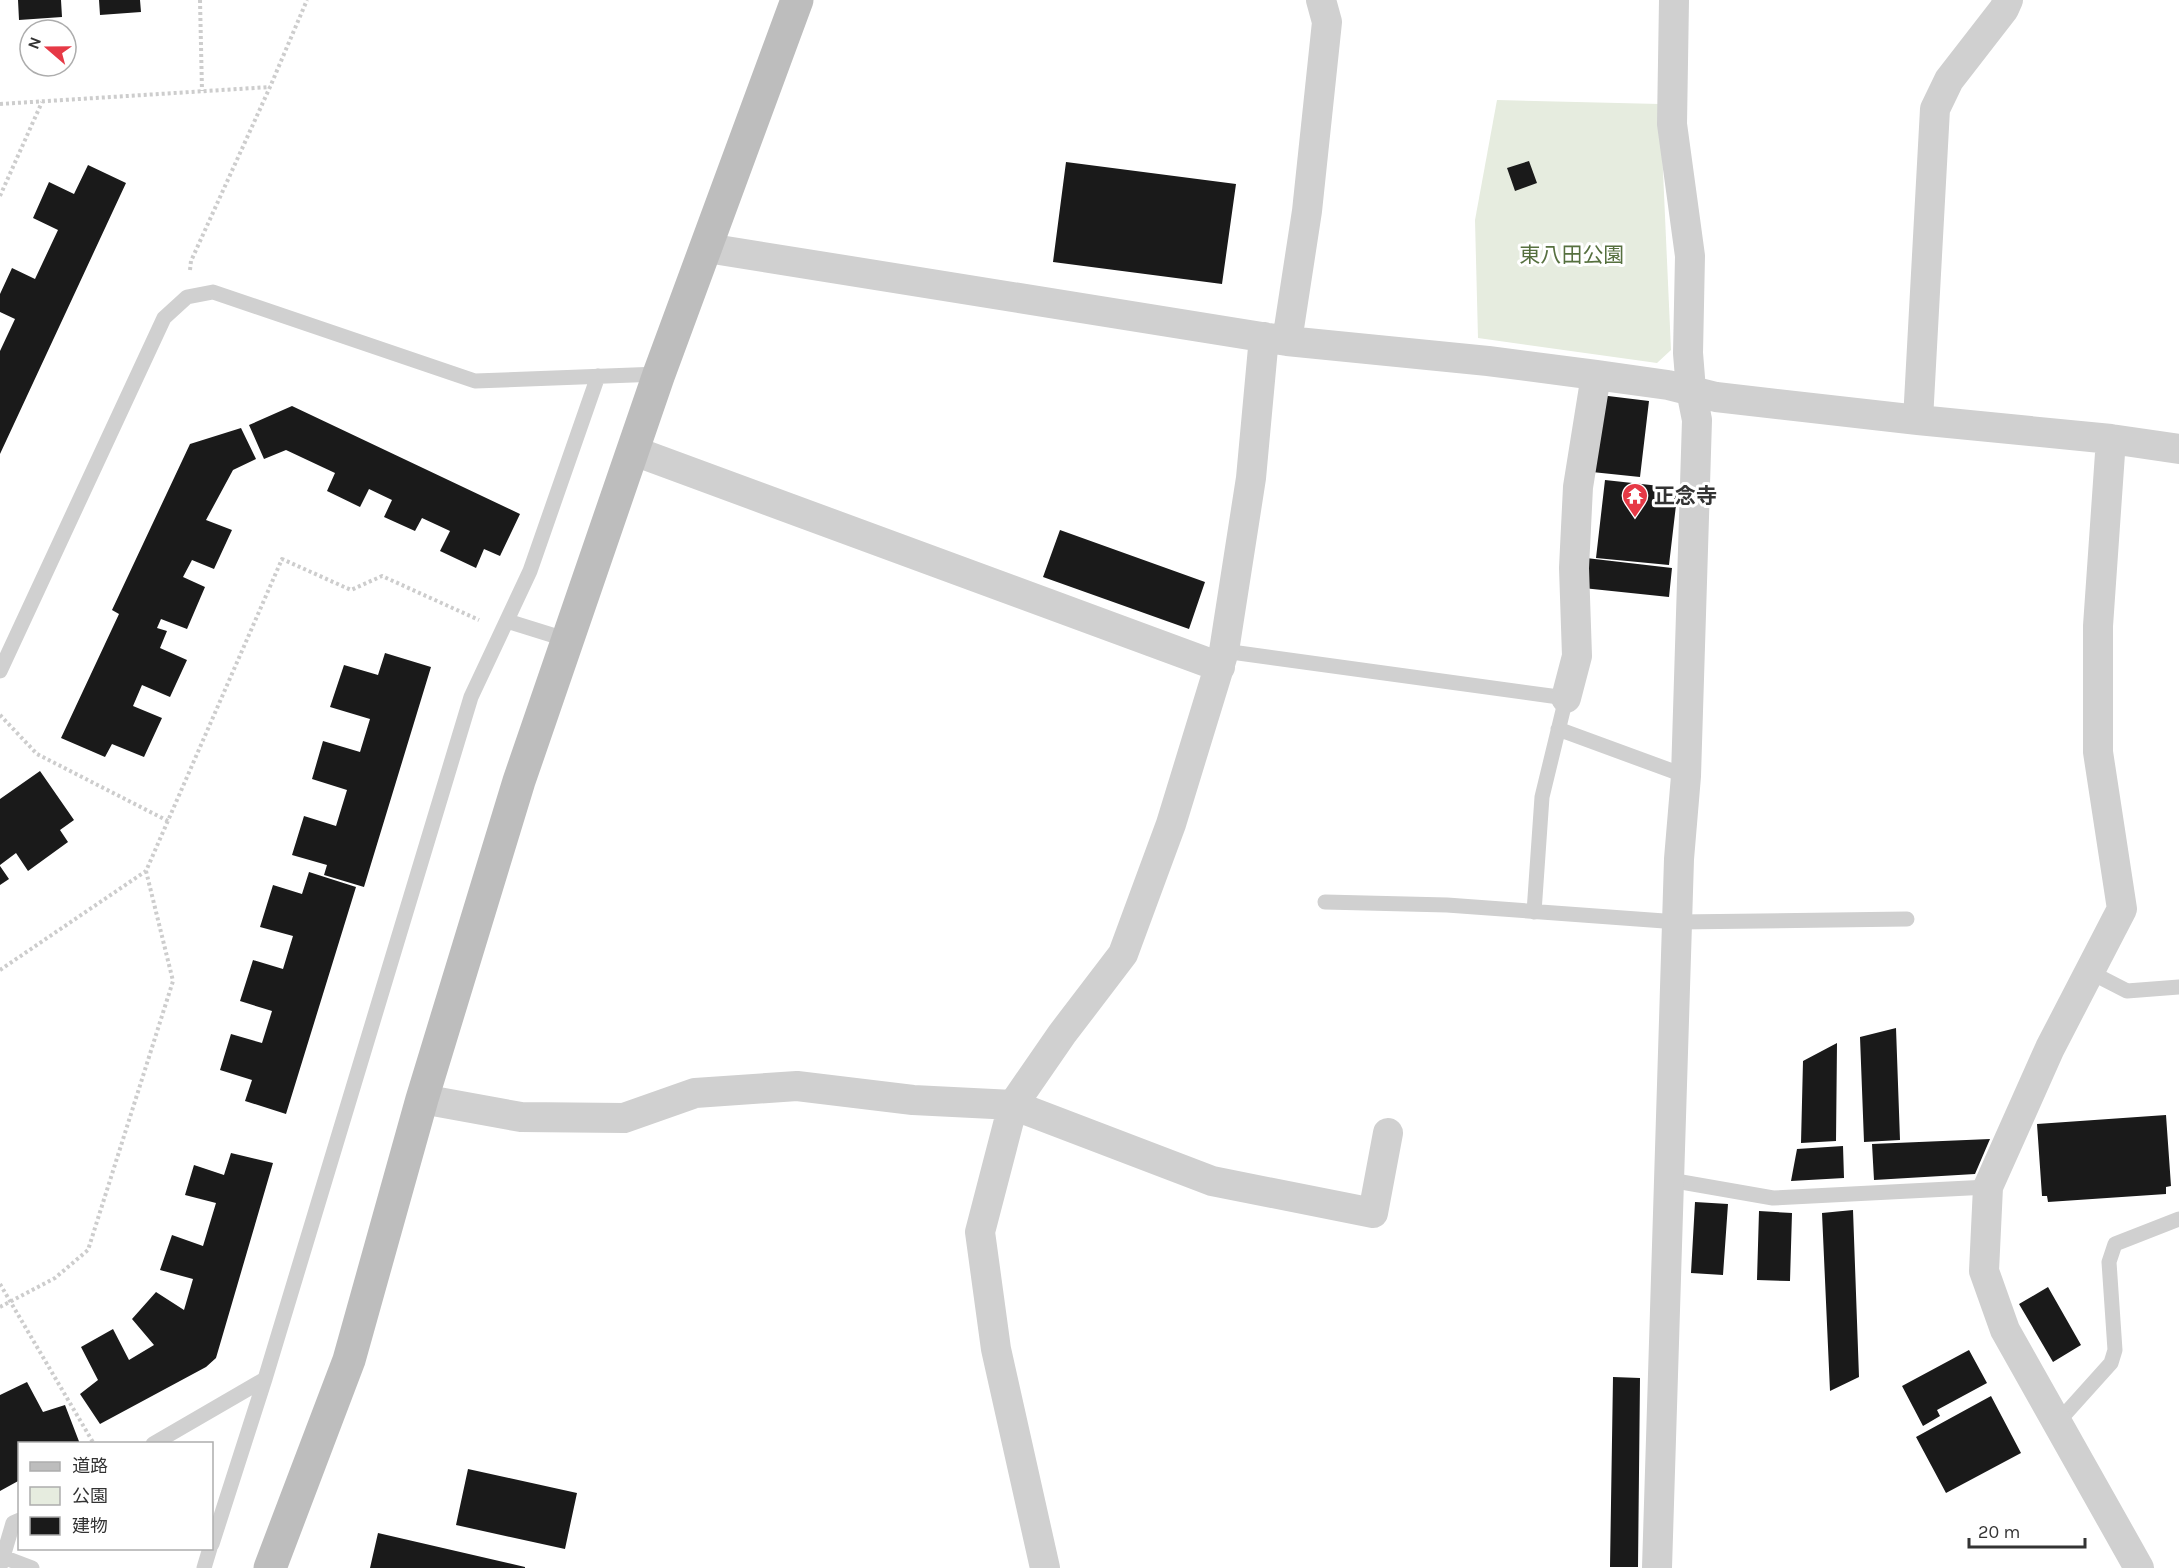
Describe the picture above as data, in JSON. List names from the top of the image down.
{
  "parks": ["東八田公園"],
  "places": {
    "temple": ["正念寺"]
  },
  "legend": ["道路", "公園", "建物"],
  "scale_bar": "20 m",
  "north": "left"
}
